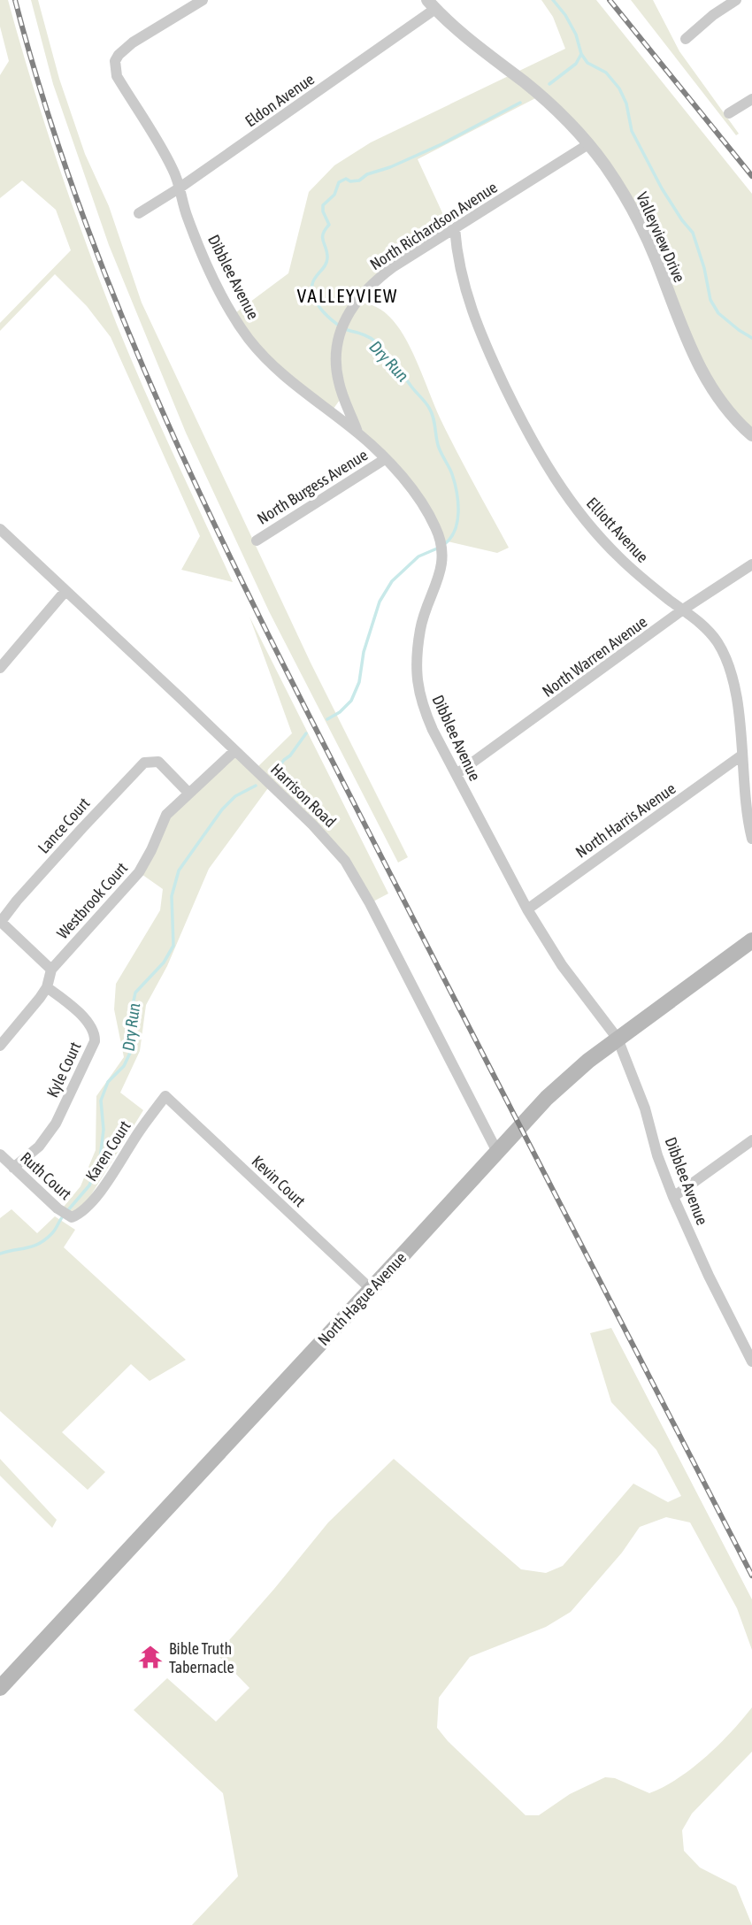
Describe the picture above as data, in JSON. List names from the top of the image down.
{
  "streets": {
    "main road": ["North Hague Avenue"],
    "street": [
      "Eldon Avenue",
      "North Richardson Avenue",
      "Valleyview Drive",
      "Dibblee Avenue",
      "North Burgess Avenue",
      "Elliott Avenue",
      "North Warren Avenue",
      "Harrison Road",
      "North Harris Avenue",
      "Lance Court",
      "Westbrook Court",
      "Kyle Court",
      "Karen Court",
      "Ruth Court",
      "Kevin Court"
    ]
  },
  "crossings": [
    ["Eldon Avenue", "Valleyview Drive"],
    ["Eldon Avenue", "Dibblee Avenue"],
    ["North Richardson Avenue", "Valleyview Drive"],
    ["North Richardson Avenue", "Dibblee Avenue"],
    ["North Richardson Avenue", "Elliott Avenue"],
    ["Dibblee Avenue", "North Burgess Avenue"],
    ["Dibblee Avenue", "North Warren Avenue"],
    ["Dibblee Avenue", "North Harris Avenue"],
    ["Dibblee Avenue", "North Hague Avenue"],
    ["Elliott Avenue", "North Warren Avenue"],
    ["Elliott Avenue", "North Harris Avenue"],
    ["Harrison Road", "Westbrook Court"],
    ["Harrison Road", "North Hague Avenue"],
    ["Lance Court", "Westbrook Court"],
    ["Kyle Court", "Ruth Court"],
    ["Karen Court", "Ruth Court"],
    ["Karen Court", "Kevin Court"],
    ["Kevin Court", "North Hague Avenue"]
  ],
  "districts": ["VALLEYVIEW"],
  "water": ["Dry Run"],
  "places": {
    "temple": ["Bible Truth Tabernacle"]
  }
}
